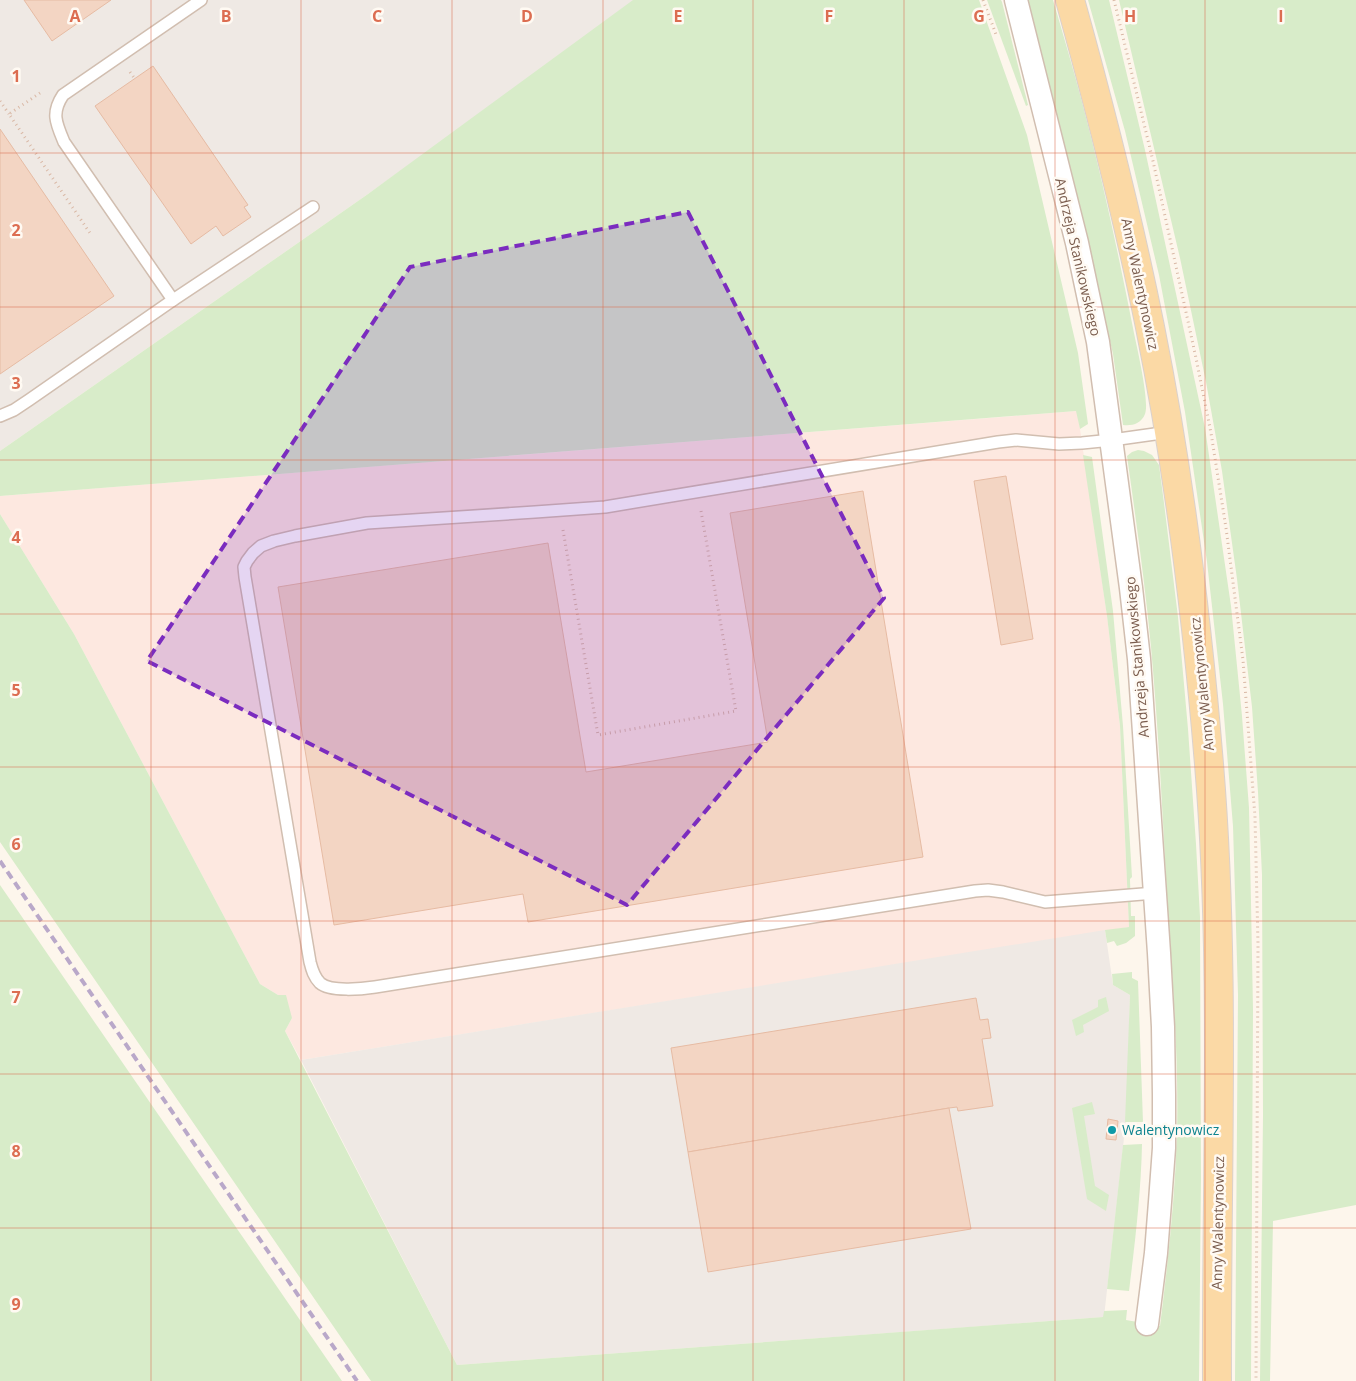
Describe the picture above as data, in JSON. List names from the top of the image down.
{
  "streets": {
    "main road": ["Anny Walentynowicz"],
    "street": ["Andrzeja Stanikowskiego"]
  },
  "places": ["Walentynowicz"],
  "grid": {
    "columns": [
      "A",
      "B",
      "C",
      "D",
      "E",
      "F",
      "G",
      "H",
      "I"
    ],
    "rows": [
      "1",
      "2",
      "3",
      "4",
      "5",
      "6",
      "7",
      "8",
      "9"
    ]
  }
}
